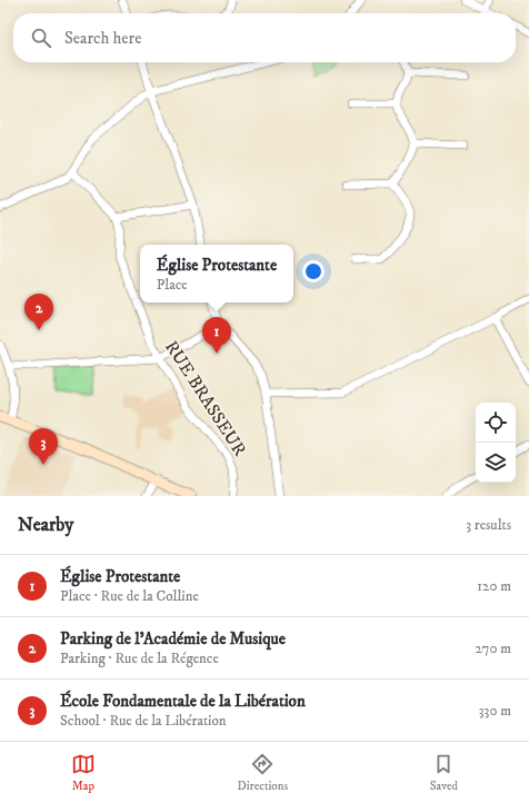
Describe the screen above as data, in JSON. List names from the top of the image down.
{
  "streets": {
    "street": ["RUE BRASSEUR"]
  },
  "page": {
    "search": "Search here",
    "popup": ["Église Protestante", "Place"],
    "pins": ["2", "1", "3"],
    "heading": ["Nearby", "3 results"],
    "list": [
      {
        "mark": "1",
        "name": "Église Protestante",
        "note": "Place · Rue de la Colline",
        "value": "120 m"
      },
      {
        "mark": "2",
        "name": "Parking de l'Académie de Musique",
        "note": "Parking · Rue de la Régence",
        "value": "270 m"
      },
      {
        "mark": "3",
        "name": "École Fondamentale de la Libération",
        "note": "School · Rue de la Libération",
        "value": "330 m"
      }
    ],
    "nav": ["Map", "Directions", "Saved"]
  }
}
